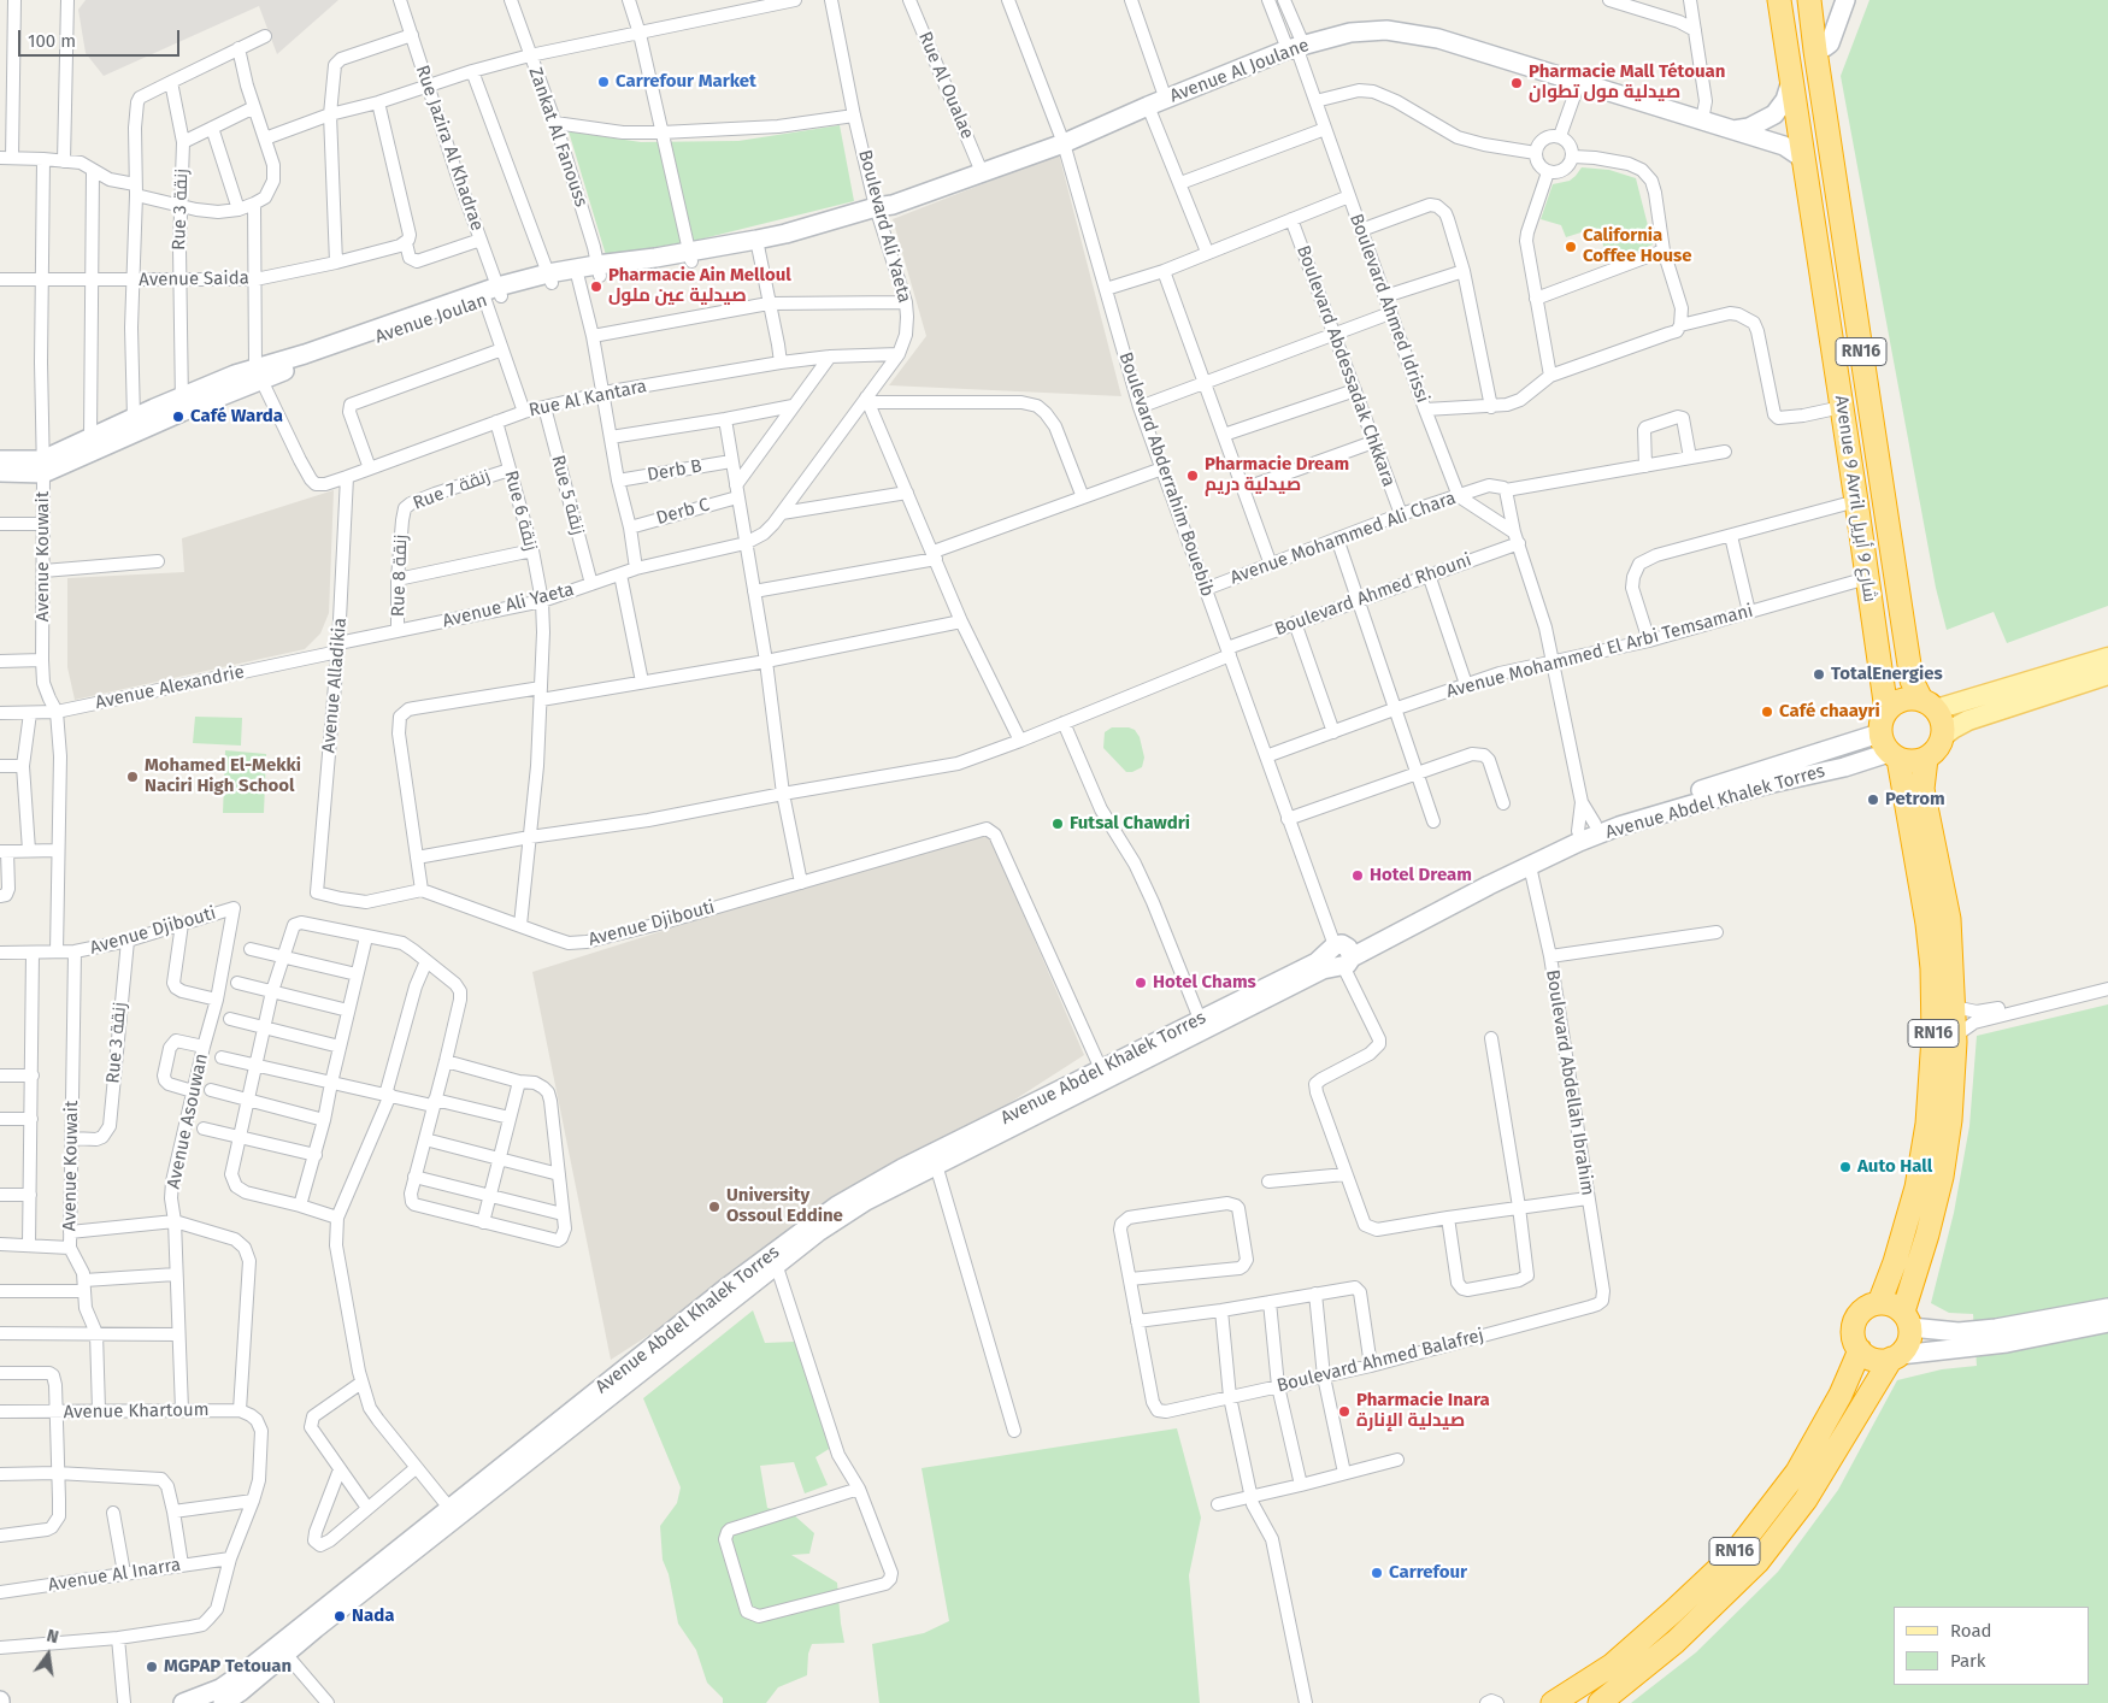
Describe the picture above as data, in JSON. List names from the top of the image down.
{
  "streets": {
    "highway": ["RN16", "Avenue 9 Avril شارع 9 أبريل"],
    "main road": ["Avenue Al Joulane", "Avenue Joulan", "Avenue Abdel Khalek Torres"],
    "street": [
      "Rue Al Oualae",
      "Zankat Al Fanouss",
      "Rue Jazira Al Khadrae",
      "Rue 3 زنقة",
      "Boulevard Ali Yaeta",
      "Avenue Saida",
      "Boulevard Ahmed Idrissi",
      "Boulevard Abdessadak Chkkara",
      "Rue Al Kantara",
      "Derb B",
      "Boulevard Abderrahim Bouebib",
      "Rue 7 زنقة",
      "Rue 5 زنقة",
      "Rue 6 زنقة",
      "Derb C",
      "Avenue Mohammed Ali Chara",
      "Avenue Kouwait",
      "Rue 8 زنقة",
      "Boulevard Ahmed Rhouni",
      "Avenue Ali Yaeta",
      "Avenue Mohammed El Arbi Temsamani",
      "Avenue Alladikia",
      "Avenue Alexandrie",
      "Avenue Djibouti",
      "Boulevard Abdellah Ibrahim",
      "Avenue Asouwan",
      "Boulevard Ahmed Balafrej",
      "Avenue Khartoum",
      "Avenue Al Inarra"
    ]
  },
  "crossings": [
    ["Avenue Al Joulane", "Rue Al Oualae"],
    ["Avenue Al Joulane", "Boulevard Ali Yaeta"],
    ["Avenue Al Joulane", "Boulevard Ahmed Idrissi"],
    ["Avenue Al Joulane", "Avenue Joulan"],
    ["Avenue Al Joulane", "Boulevard Abderrahim Bouebib"],
    ["Avenue Al Joulane", "Avenue 9 Avril شارع 9 أبريل"],
    ["Zankat Al Fanouss", "Avenue Joulan"],
    ["Rue Jazira Al Khadrae", "Avenue Joulan"],
    ["Rue Jazira Al Khadrae", "Rue Al Kantara"],
    ["Rue 3 زنقة", "Avenue Saida"],
    ["Rue 3 زنقة", "Avenue Joulan"],
    ["Rue 3 زنقة", "Avenue Kouwait"],
    ["Rue 3 زنقة", "Avenue Djibouti"],
    ["Boulevard Ali Yaeta", "Avenue Joulan"],
    ["Boulevard Ali Yaeta", "Rue Al Kantara"],
    ["Boulevard Ali Yaeta", "Avenue Ali Yaeta"],
    ["Avenue Saida", "Avenue Kouwait"],
    ["Boulevard Ahmed Idrissi", "Avenue Mohammed Ali Chara"],
    ["Avenue Joulan", "Rue Al Kantara"],
    ["Avenue Joulan", "Avenue Kouwait"],
    ["RN16", "Avenue 9 Avril شارع 9 أبريل"],
    ["RN16", "Avenue Abdel Khalek Torres"],
    ["Boulevard Abdessadak Chkkara", "Avenue Mohammed Ali Chara"],
    ["Rue Al Kantara", "Rue 5 زنقة"],
    ["Rue Al Kantara", "Rue 6 زنقة"],
    ["Rue Al Kantara", "Avenue Alladikia"],
    ["Boulevard Abderrahim Bouebib", "Avenue Mohammed Ali Chara"],
    ["Boulevard Abderrahim Bouebib", "Boulevard Ahmed Rhouni"],
    ["Boulevard Abderrahim Bouebib", "Avenue Mohammed El Arbi Temsamani"],
    ["Boulevard Abderrahim Bouebib", "Avenue Abdel Khalek Torres"],
    ["Rue 7 زنقة", "Rue 6 زنقة"],
    ["Rue 7 زنقة", "Rue 8 زنقة"],
    ["Rue 5 زنقة", "Avenue Ali Yaeta"],
    ["Avenue 9 Avril شارع 9 أبريل", "Avenue Mohammed El Arbi Temsamani"],
    ["Avenue 9 Avril شارع 9 أبريل", "Avenue Abdel Khalek Torres"],
    ["Rue 6 زنقة", "Boulevard Ahmed Rhouni"],
    ["Rue 6 زنقة", "Avenue Ali Yaeta"],
    ["Rue 6 زنقة", "Avenue Djibouti"],
    ["Avenue Kouwait", "Avenue Alexandrie"],
    ["Avenue Kouwait", "Avenue Djibouti"],
    ["Avenue Kouwait", "Avenue Khartoum"],
    ["Rue 8 زنقة", "Avenue Ali Yaeta"],
    ["Avenue Ali Yaeta", "Avenue Alladikia"],
    ["Avenue Ali Yaeta", "Avenue Alexandrie"],
    ["Avenue Alladikia", "Avenue Alexandrie"],
    ["Avenue Alladikia", "Avenue Djibouti"],
    ["Avenue Abdel Khalek Torres", "Avenue Djibouti"],
    ["Avenue Abdel Khalek Torres", "Boulevard Abdellah Ibrahim"],
    ["Avenue Djibouti", "Avenue Asouwan"],
    ["Boulevard Abdellah Ibrahim", "Boulevard Ahmed Balafrej"],
    ["Avenue Asouwan", "Avenue Khartoum"]
  ],
  "places": [
    "Carrefour Market",
    "Pharmacie Mall Tétouan صيدلية مول تطوان",
    "California Coffee House",
    "Pharmacie Ain Melloul صيدلية عين ملول",
    "Café Warda",
    "Pharmacie Dream صيدلية دريم",
    "TotalEnergies",
    "Café chaayri",
    "Mohamed El-Mekki Naciri High School",
    "Petrom",
    "Futsal Chawdri",
    "Hotel Dream",
    "Hotel Chams",
    "Auto Hall",
    "University Ossoul Eddine",
    "Pharmacie Inara صيدلية الإنارة",
    "Carrefour",
    "Nada",
    "MGPAP Tetouan"
  ],
  "legend": ["Road", "Park"],
  "scale_bar": "100 m",
  "north": "top"
}
